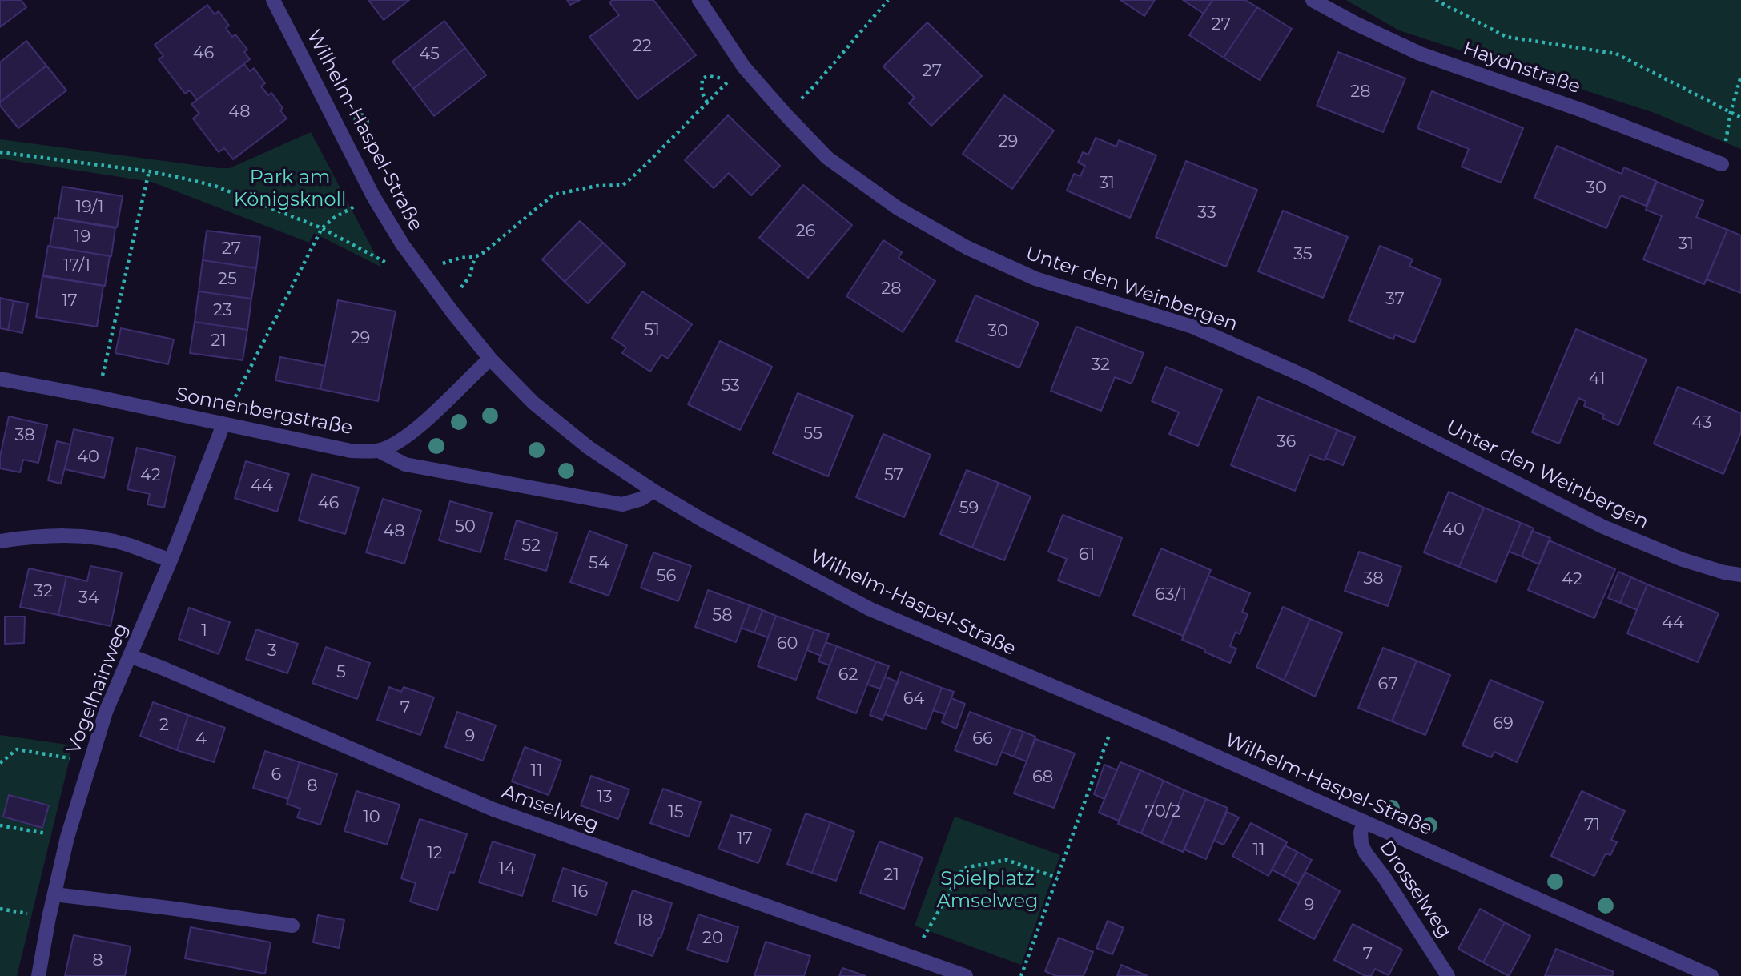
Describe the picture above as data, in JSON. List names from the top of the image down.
{
  "streets": {
    "street": [
      "Haydnstraße",
      "Wilhelm-Haspel-Straße",
      "Unter den Weinbergen",
      "Sonnenbergstraße",
      "Vogelhainweg",
      "Amselweg",
      "Drosselweg"
    ]
  },
  "crossings": [
    ["Wilhelm-Haspel-Straße", "Sonnenbergstraße"],
    ["Wilhelm-Haspel-Straße", "Drosselweg"],
    ["Sonnenbergstraße", "Vogelhainweg"],
    ["Vogelhainweg", "Amselweg"]
  ],
  "parks": ["Park am Königsknoll", "Spielplatz Amselweg"],
  "house_numbers": [
    "27",
    "22",
    "46",
    "45",
    "27",
    "28",
    "48",
    "29",
    "31",
    "30",
    "19/1",
    "33",
    "26",
    "19",
    "31",
    "27",
    "35",
    "17/1",
    "25",
    "28",
    "37",
    "17",
    "23",
    "51",
    "30",
    "29",
    "21",
    "32",
    "41",
    "53",
    "43",
    "55",
    "38",
    "36",
    "40",
    "42",
    "57",
    "44",
    "46",
    "59",
    "50",
    "40",
    "48",
    "52",
    "61",
    "54",
    "56",
    "38",
    "42",
    "32",
    "63/1",
    "34",
    "58",
    "44",
    "1",
    "60",
    "3",
    "5",
    "62",
    "67",
    "64",
    "7",
    "69",
    "2",
    "9",
    "4",
    "66",
    "11",
    "6",
    "68",
    "8",
    "13",
    "70/2",
    "15",
    "10",
    "71",
    "17",
    "11",
    "12",
    "14",
    "21",
    "16",
    "9",
    "18",
    "20",
    "7",
    "8"
  ]
}
